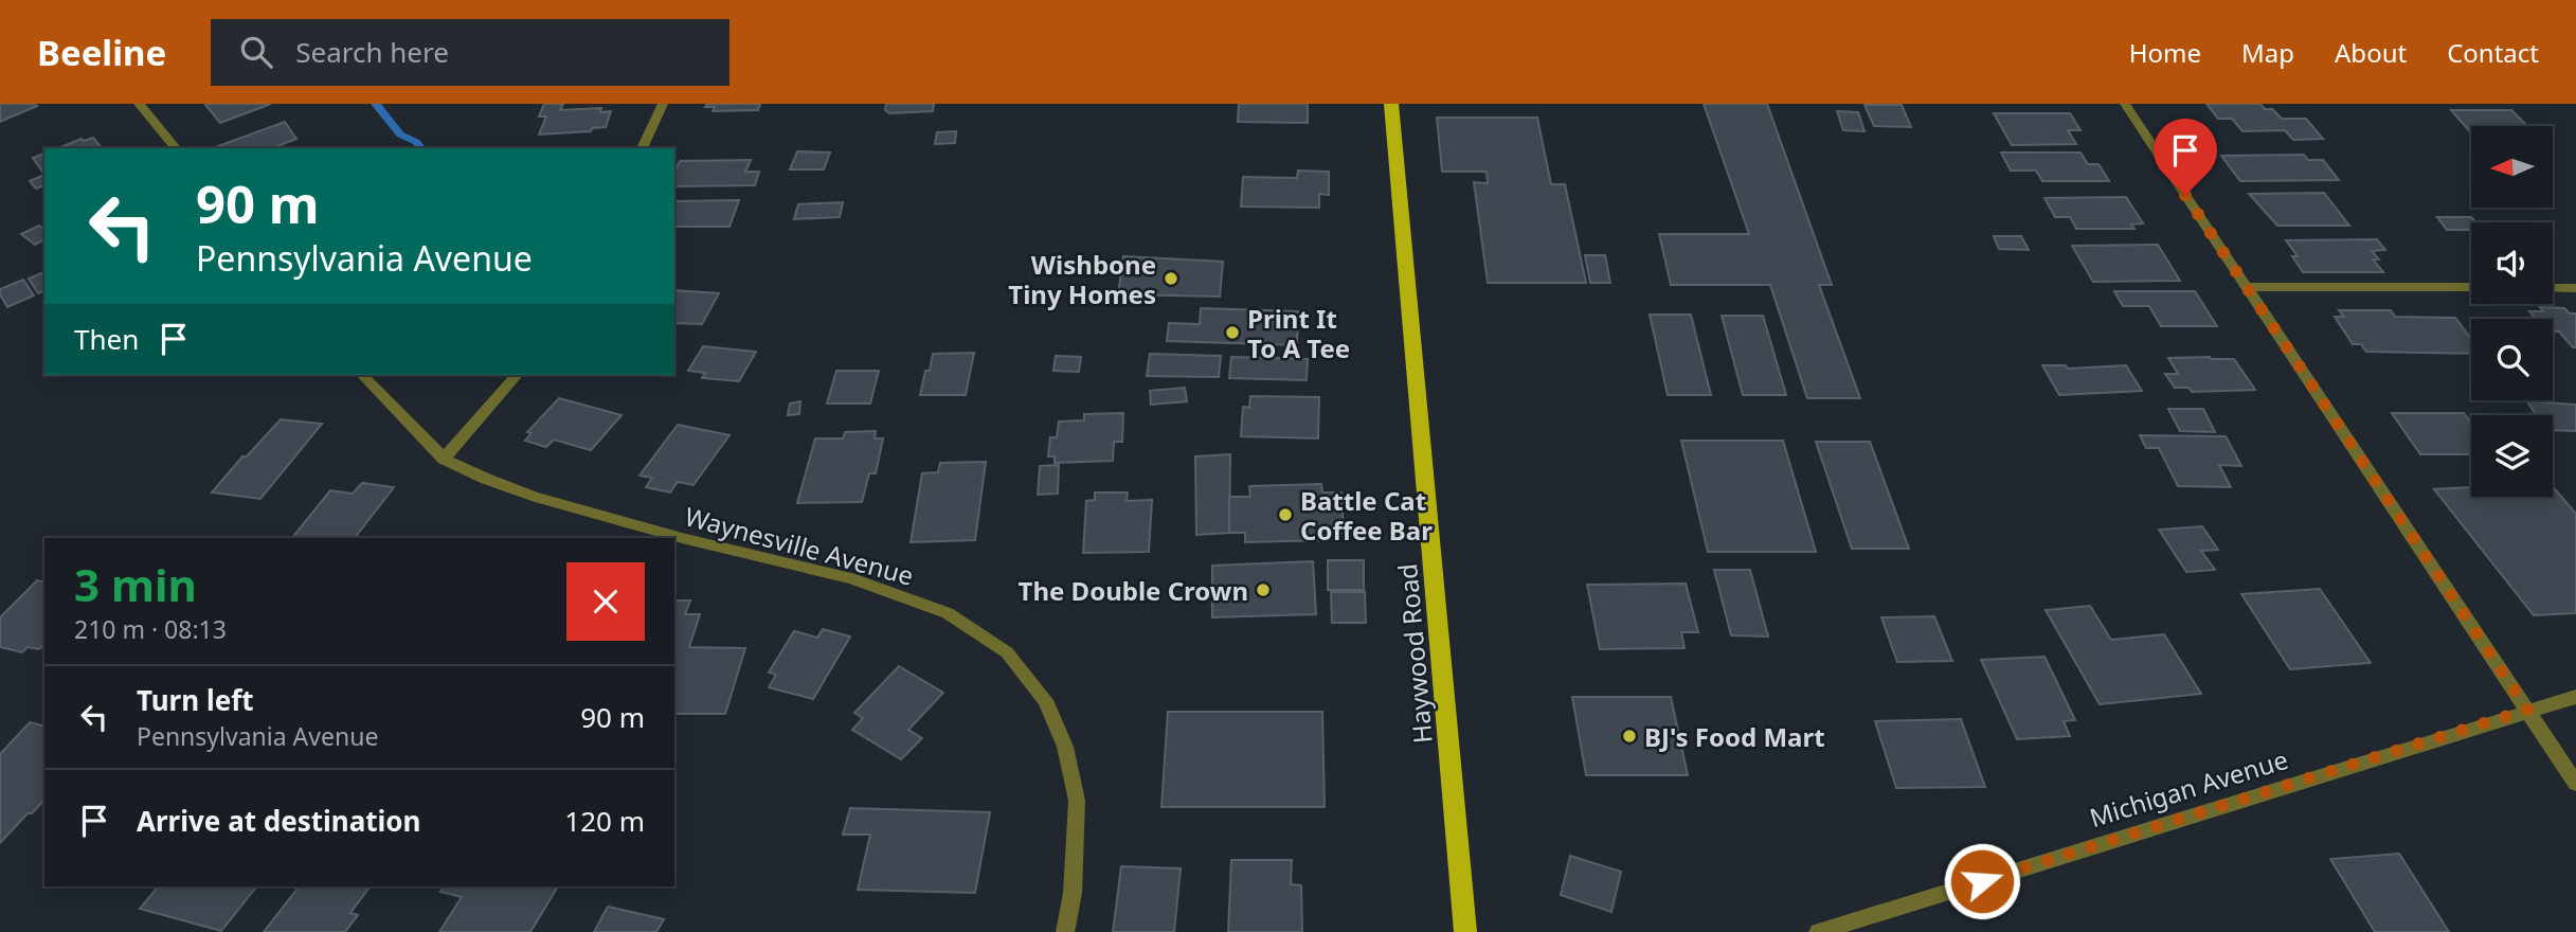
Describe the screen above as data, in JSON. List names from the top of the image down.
{
  "streets": {
    "main road": ["Haywood Road"],
    "street": ["Waynesville Avenue", "Michigan Avenue"]
  },
  "places": [
    "Wishbone Tiny Homes",
    "Print It To A Tee",
    "Battle Cat Coffee Bar",
    "The Double Crown",
    "BJ's Food Mart"
  ],
  "north": "left",
  "page": {
    "header": "Beeline",
    "search": "Search here",
    "nav": [
      "Home",
      "Map",
      "About",
      "Contact"
    ],
    "turn": ["90 m", "Pennsylvania Avenue"],
    "then": "Then",
    "heading": ["3 min", "210 m · 08:13"],
    "list": [
      {
        "name": "Turn left",
        "note": "Pennsylvania Avenue",
        "value": "90 m"
      },
      {
        "name": "Arrive at destination",
        "value": "120 m"
      }
    ]
  }
}
